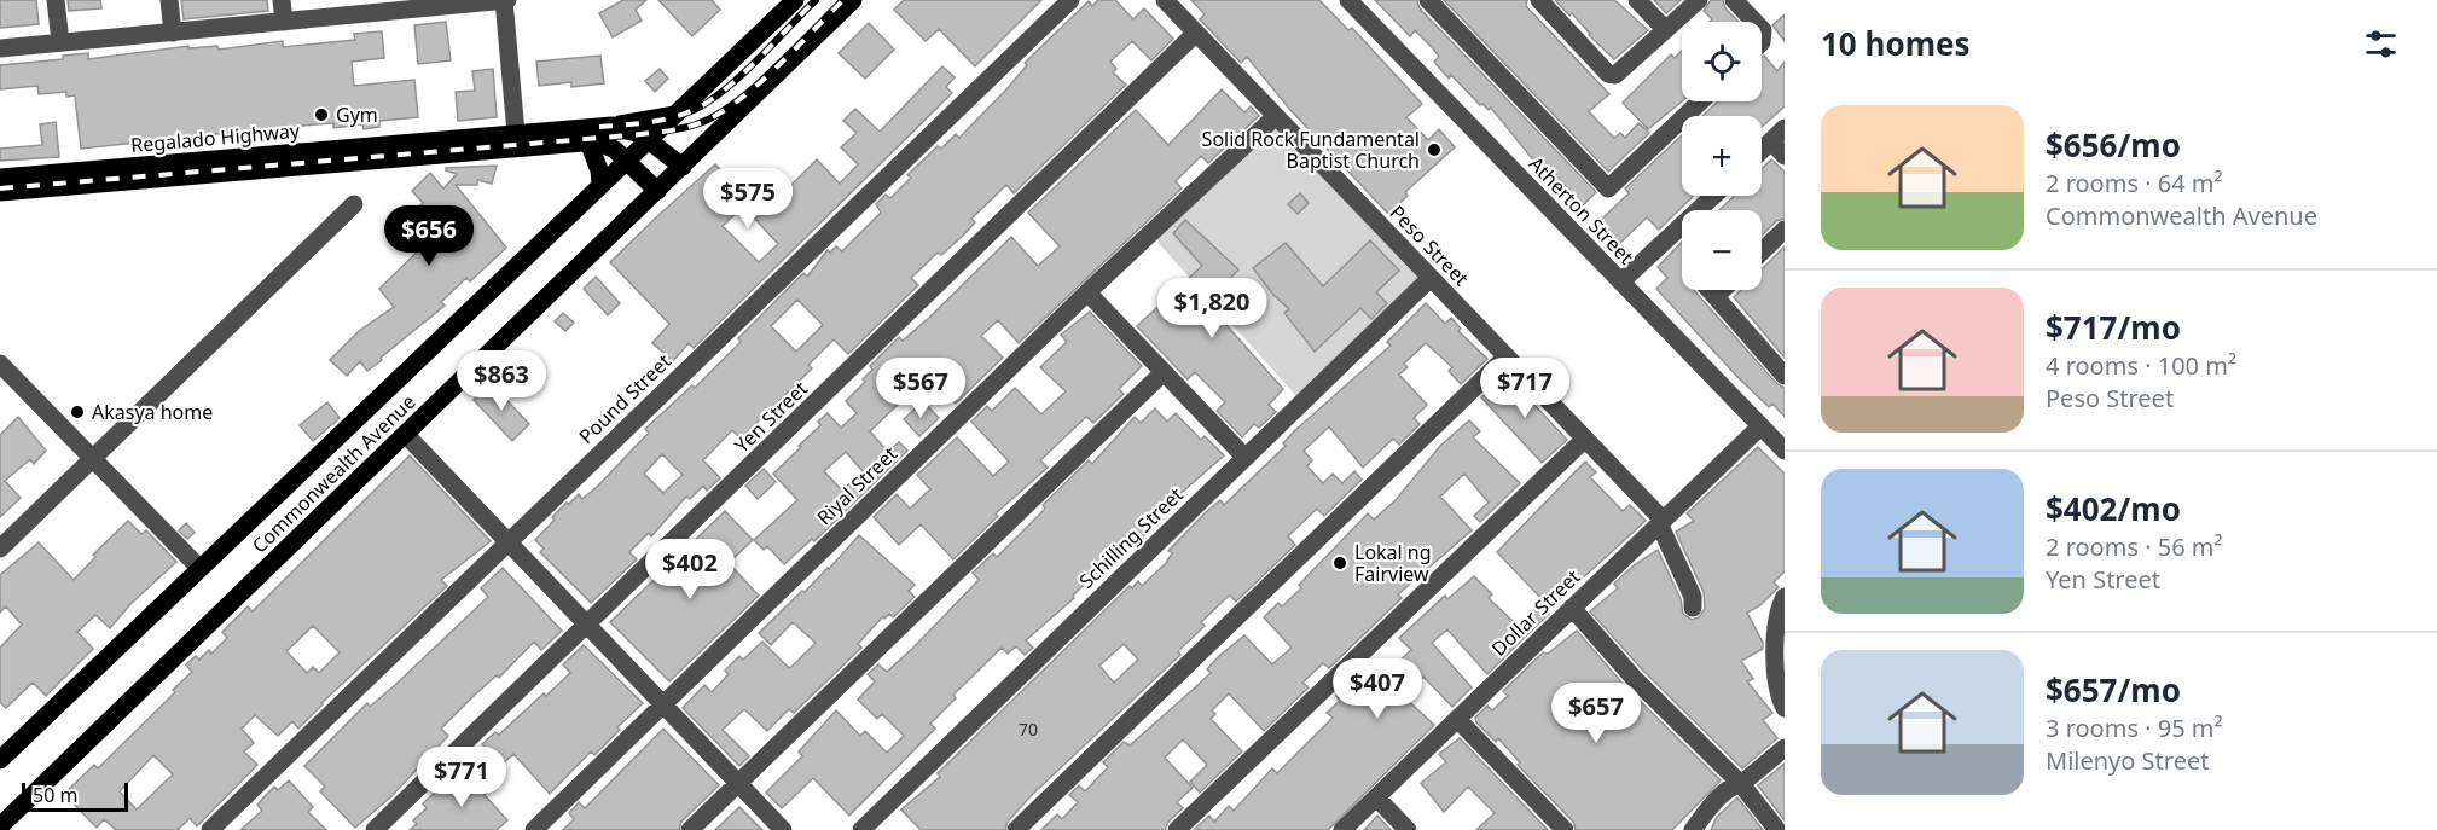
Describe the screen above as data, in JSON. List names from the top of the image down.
{
  "streets": {
    "main road": ["Regalado Highway", "Commonwealth Avenue"],
    "street": [
      "Atherton Street",
      "Peso Street",
      "Pound Street",
      "Yen Street",
      "Riyal Street",
      "Schilling Street",
      "Dollar Street"
    ]
  },
  "crossings": [
    ["Regalado Highway", "Commonwealth Avenue"],
    ["Atherton Street", "Dollar Street"],
    ["Peso Street", "Yen Street"],
    ["Peso Street", "Riyal Street"],
    ["Peso Street", "Schilling Street"],
    ["Peso Street", "Dollar Street"]
  ],
  "places": [
    "Gym",
    "Solid Rock Fundamental Baptist Church",
    "Akasya home",
    "Lokal ng Fairview"
  ],
  "house_numbers": ["70"],
  "scale_bar": "50 m",
  "page": {
    "heading": "10 homes",
    "map_buttons": ["+", "−"],
    "list": [
      {
        "name": "$656/mo",
        "note": "2 rooms · 64 m² · Commonwealth Avenue"
      },
      {
        "name": "$717/mo",
        "note": "4 rooms · 100 m² · Peso Street"
      },
      {
        "name": "$402/mo",
        "note": "2 rooms · 56 m² · Yen Street"
      },
      {
        "name": "$657/mo",
        "note": "3 rooms · 95 m² · Milenyo Street"
      }
    ],
    "price": [
      "$575",
      "$656",
      "$1,820",
      "$863",
      "$567",
      "$717",
      "$402",
      "$407",
      "$657",
      "$771"
    ],
    "scale": "50 m"
  }
}
